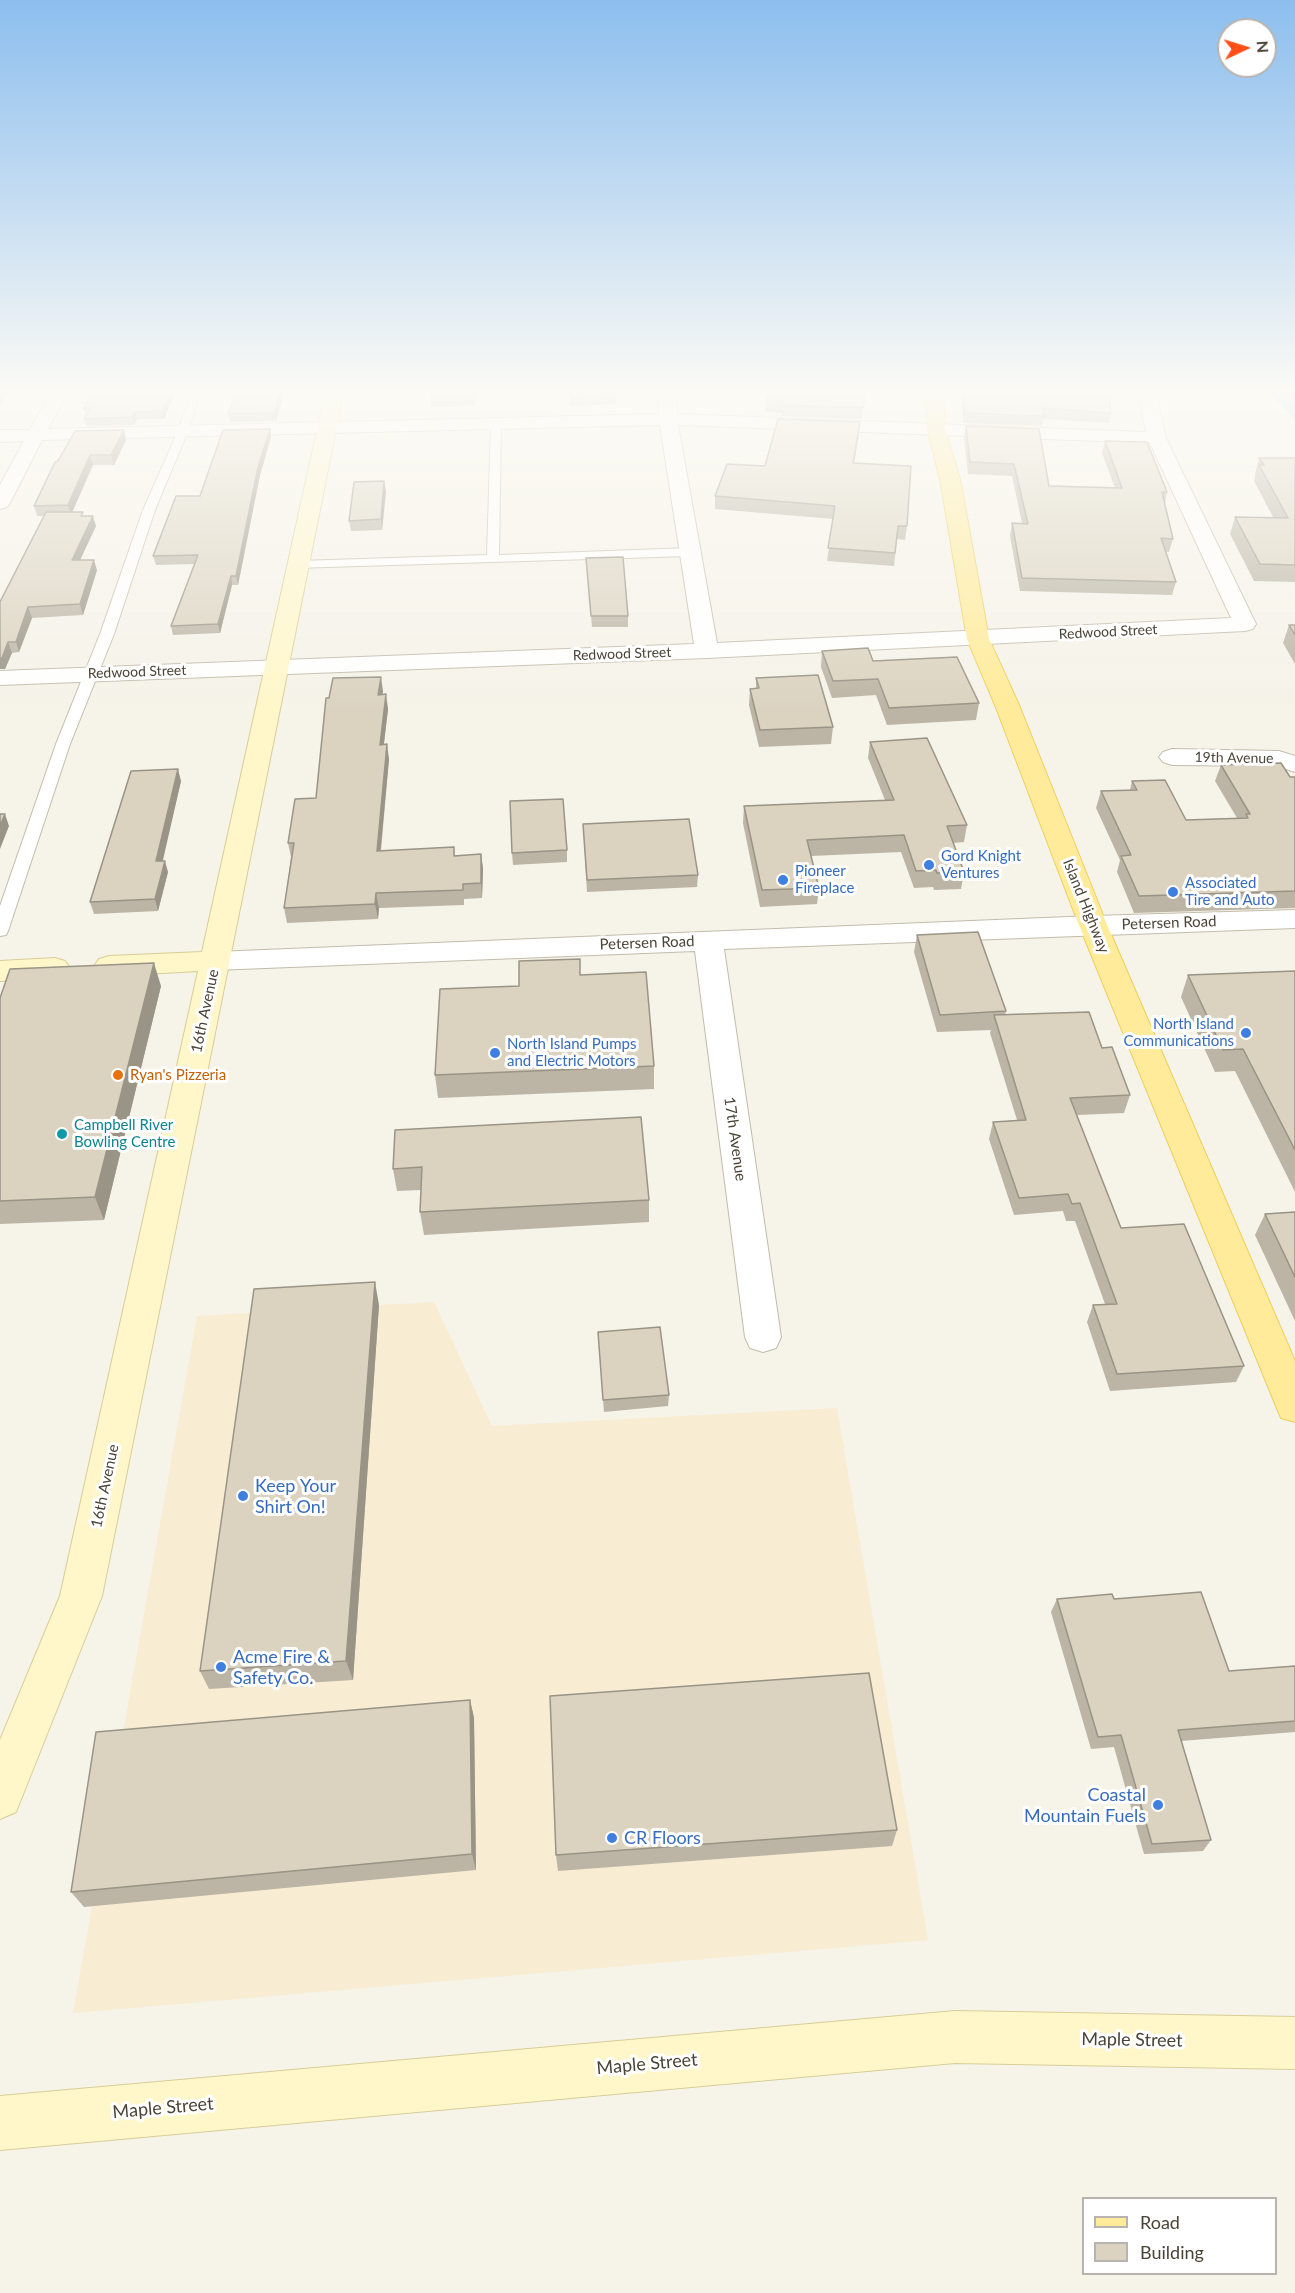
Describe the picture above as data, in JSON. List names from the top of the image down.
{
  "streets": {
    "main road": ["Island Highway"],
    "street": [
      "Redwood Street",
      "19th Avenue",
      "Petersen Road",
      "16th Avenue",
      "17th Avenue",
      "Maple Street"
    ]
  },
  "crossings": [
    ["Redwood Street", "Island Highway"],
    ["Redwood Street", "16th Avenue"],
    ["Island Highway", "Petersen Road"],
    ["Petersen Road", "16th Avenue"],
    ["Petersen Road", "17th Avenue"]
  ],
  "places": [
    "Gord Knight Ventures",
    "Pioneer Fireplace",
    "Associated Tire and Auto",
    "North Island Communications",
    "North Island Pumps and Electric Motors",
    "Ryan's Pizzeria",
    "Campbell River Bowling Centre",
    "Keep Your Shirt On!",
    "Acme Fire & Safety Co.",
    "Coastal Mountain Fuels",
    "CR Floors"
  ],
  "legend": ["Road", "Building"],
  "north": "right"
}
